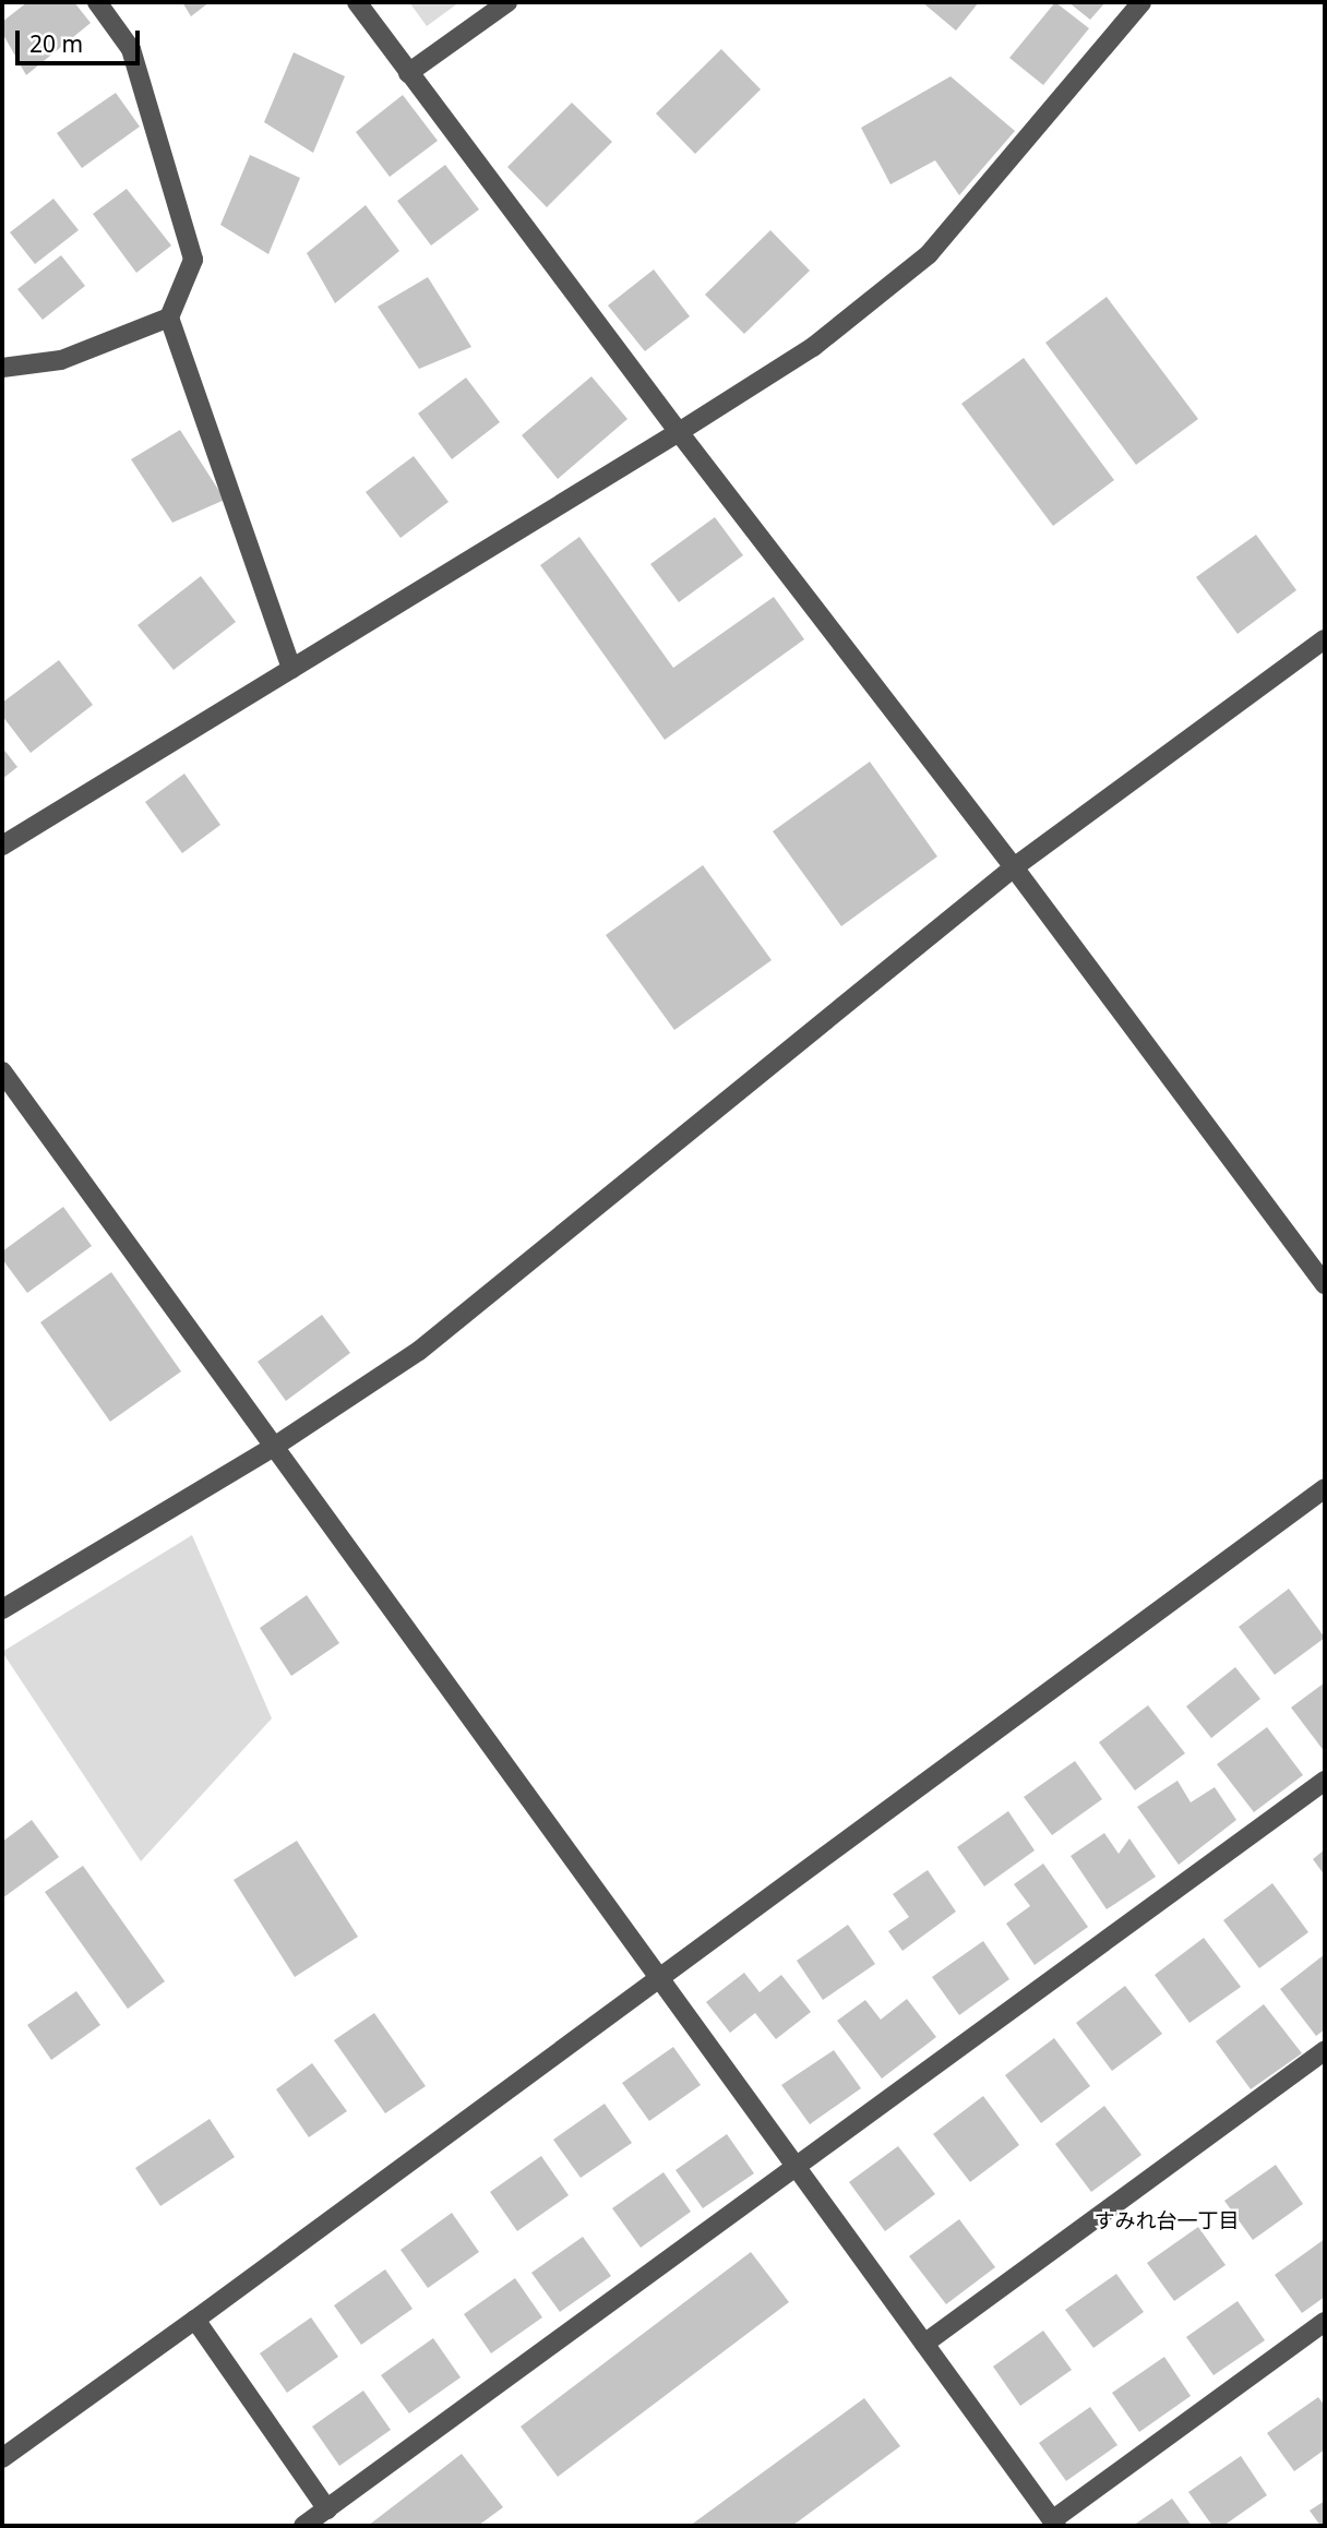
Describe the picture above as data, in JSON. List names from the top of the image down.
{
  "districts": ["すみれ台一丁目"],
  "scale_bar": "20 m"
}
